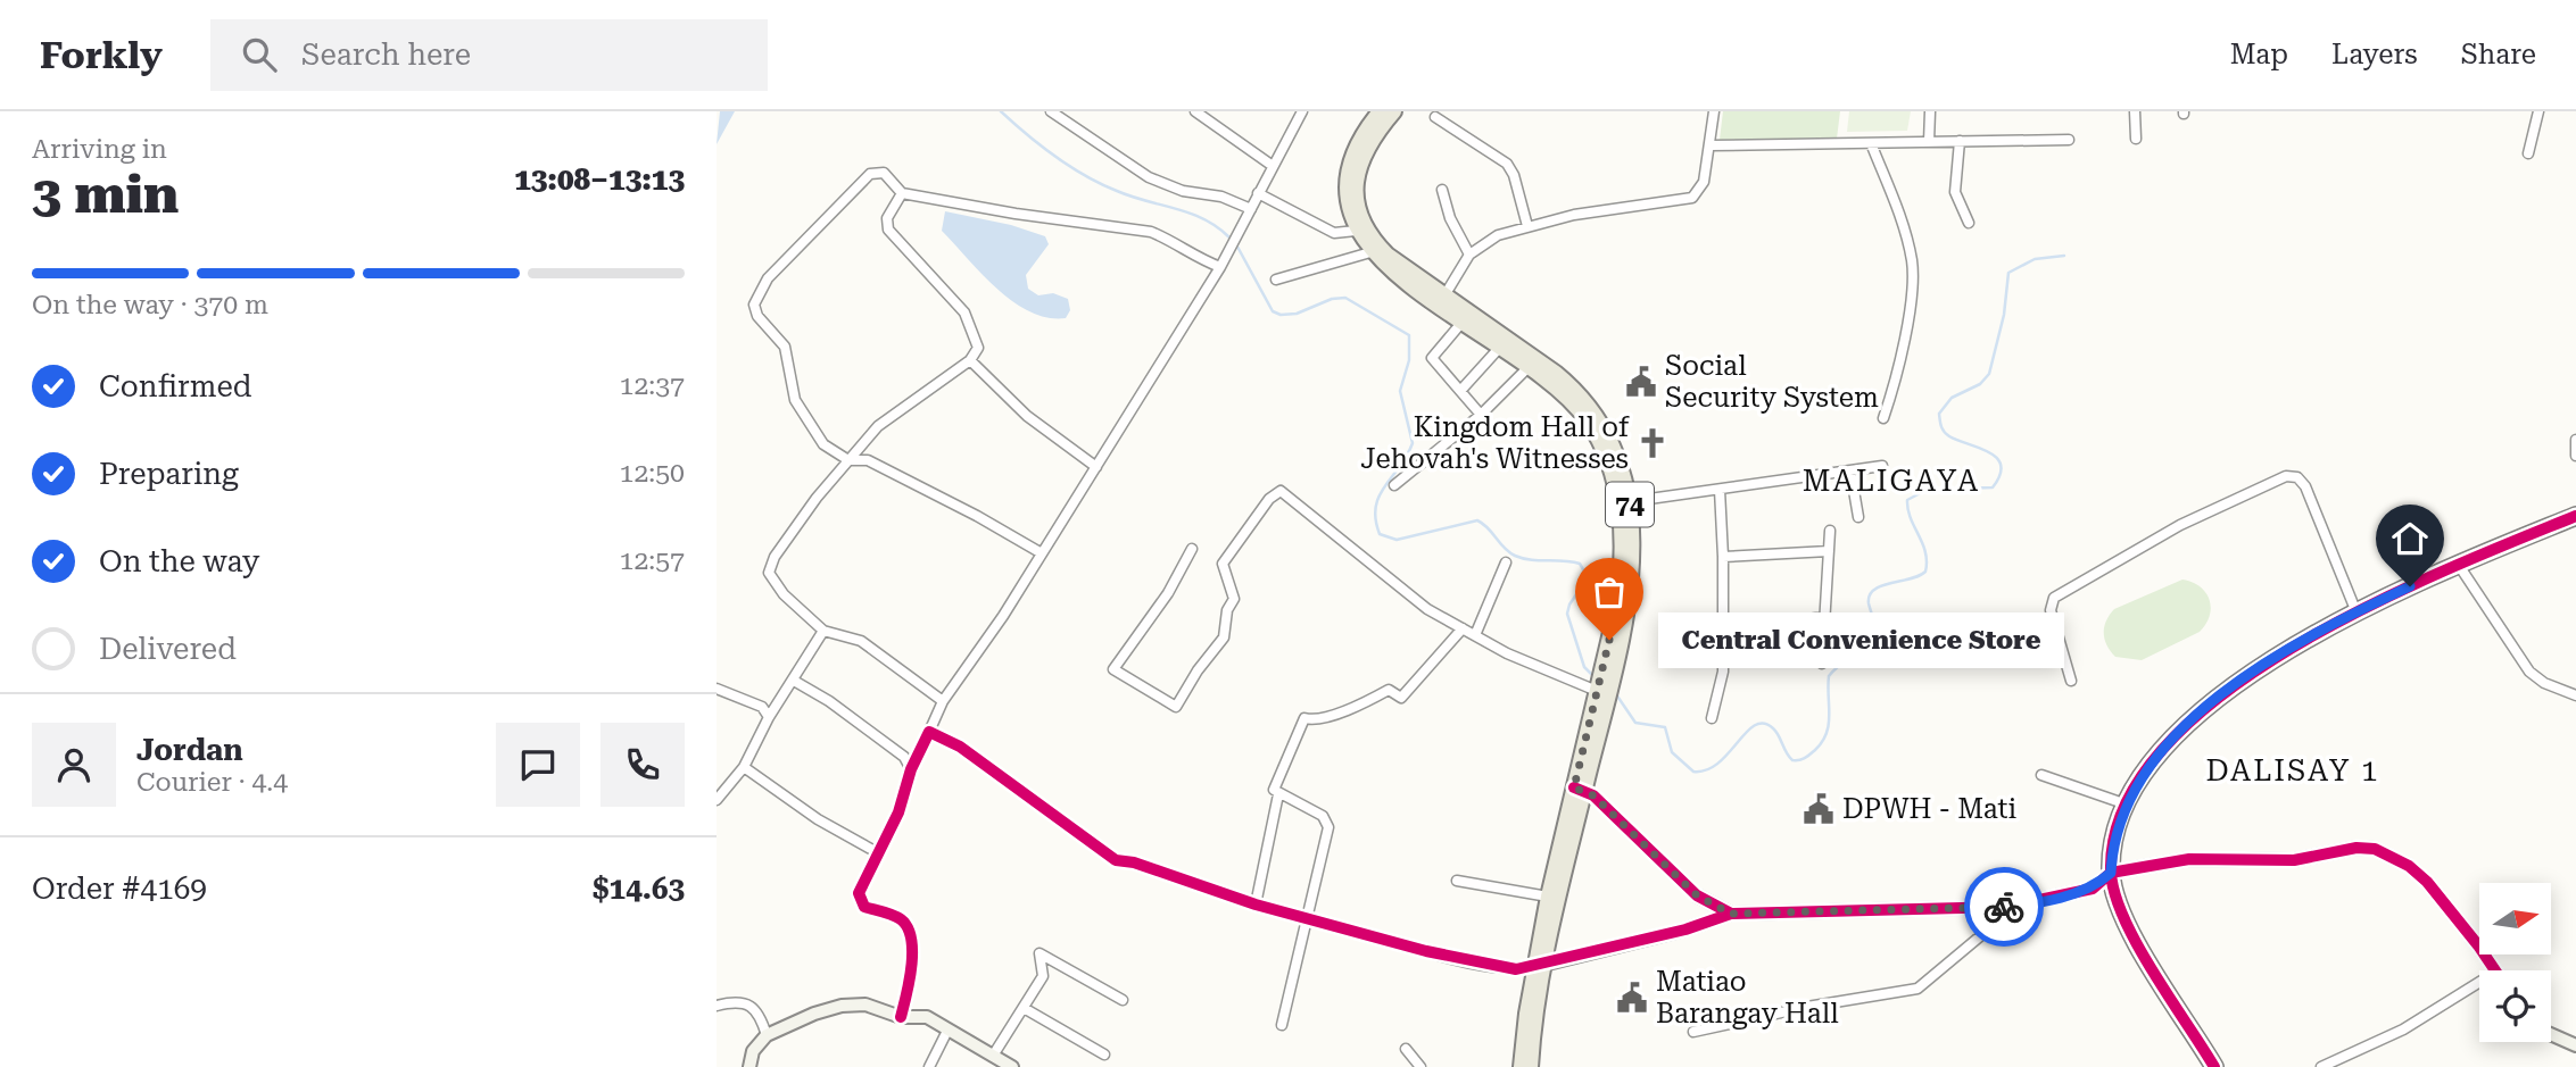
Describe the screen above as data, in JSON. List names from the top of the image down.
{
  "streets": {
    "main road": ["74"]
  },
  "districts": ["MALIGAYA", "DALISAY 1"],
  "places": {
    "public building": ["Social Security System", "DPWH - Mati", "Matiao Barangay Hall"],
    "church": ["Kingdom Hall of Jehovah's Witnesses"],
    "other": ["Central Convenience Store"]
  },
  "north": "right",
  "page": {
    "header": "Forkly",
    "search": "Search here",
    "nav": ["Map", "Layers", "Share"],
    "heading": ["3 min", "Arriving in", "13:08–13:13"],
    "panel": [
      "Jordan",
      "Courier · 4.4",
      "Order #4169",
      "$14.63"
    ],
    "bar": "On the way · 370 m",
    "list": [
      ["Confirmed", "12:37"],
      ["Preparing", "12:50"],
      ["On the way", "12:57"],
      "Delivered"
    ],
    "bubble": "Central Convenience Store"
  }
}
